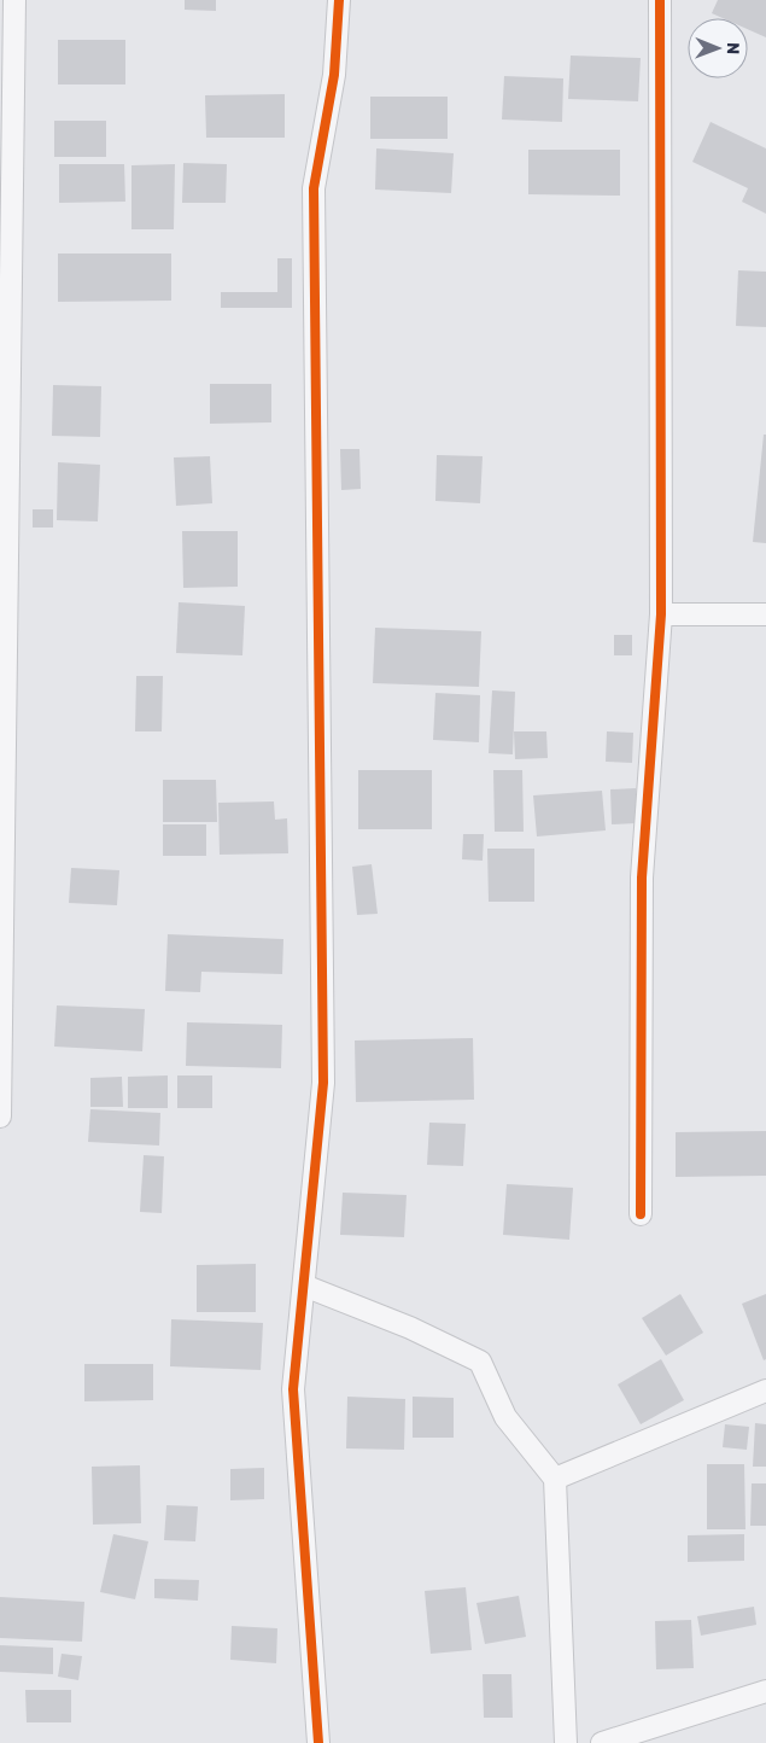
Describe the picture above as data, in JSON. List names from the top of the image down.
{
  "north": "right"
}
